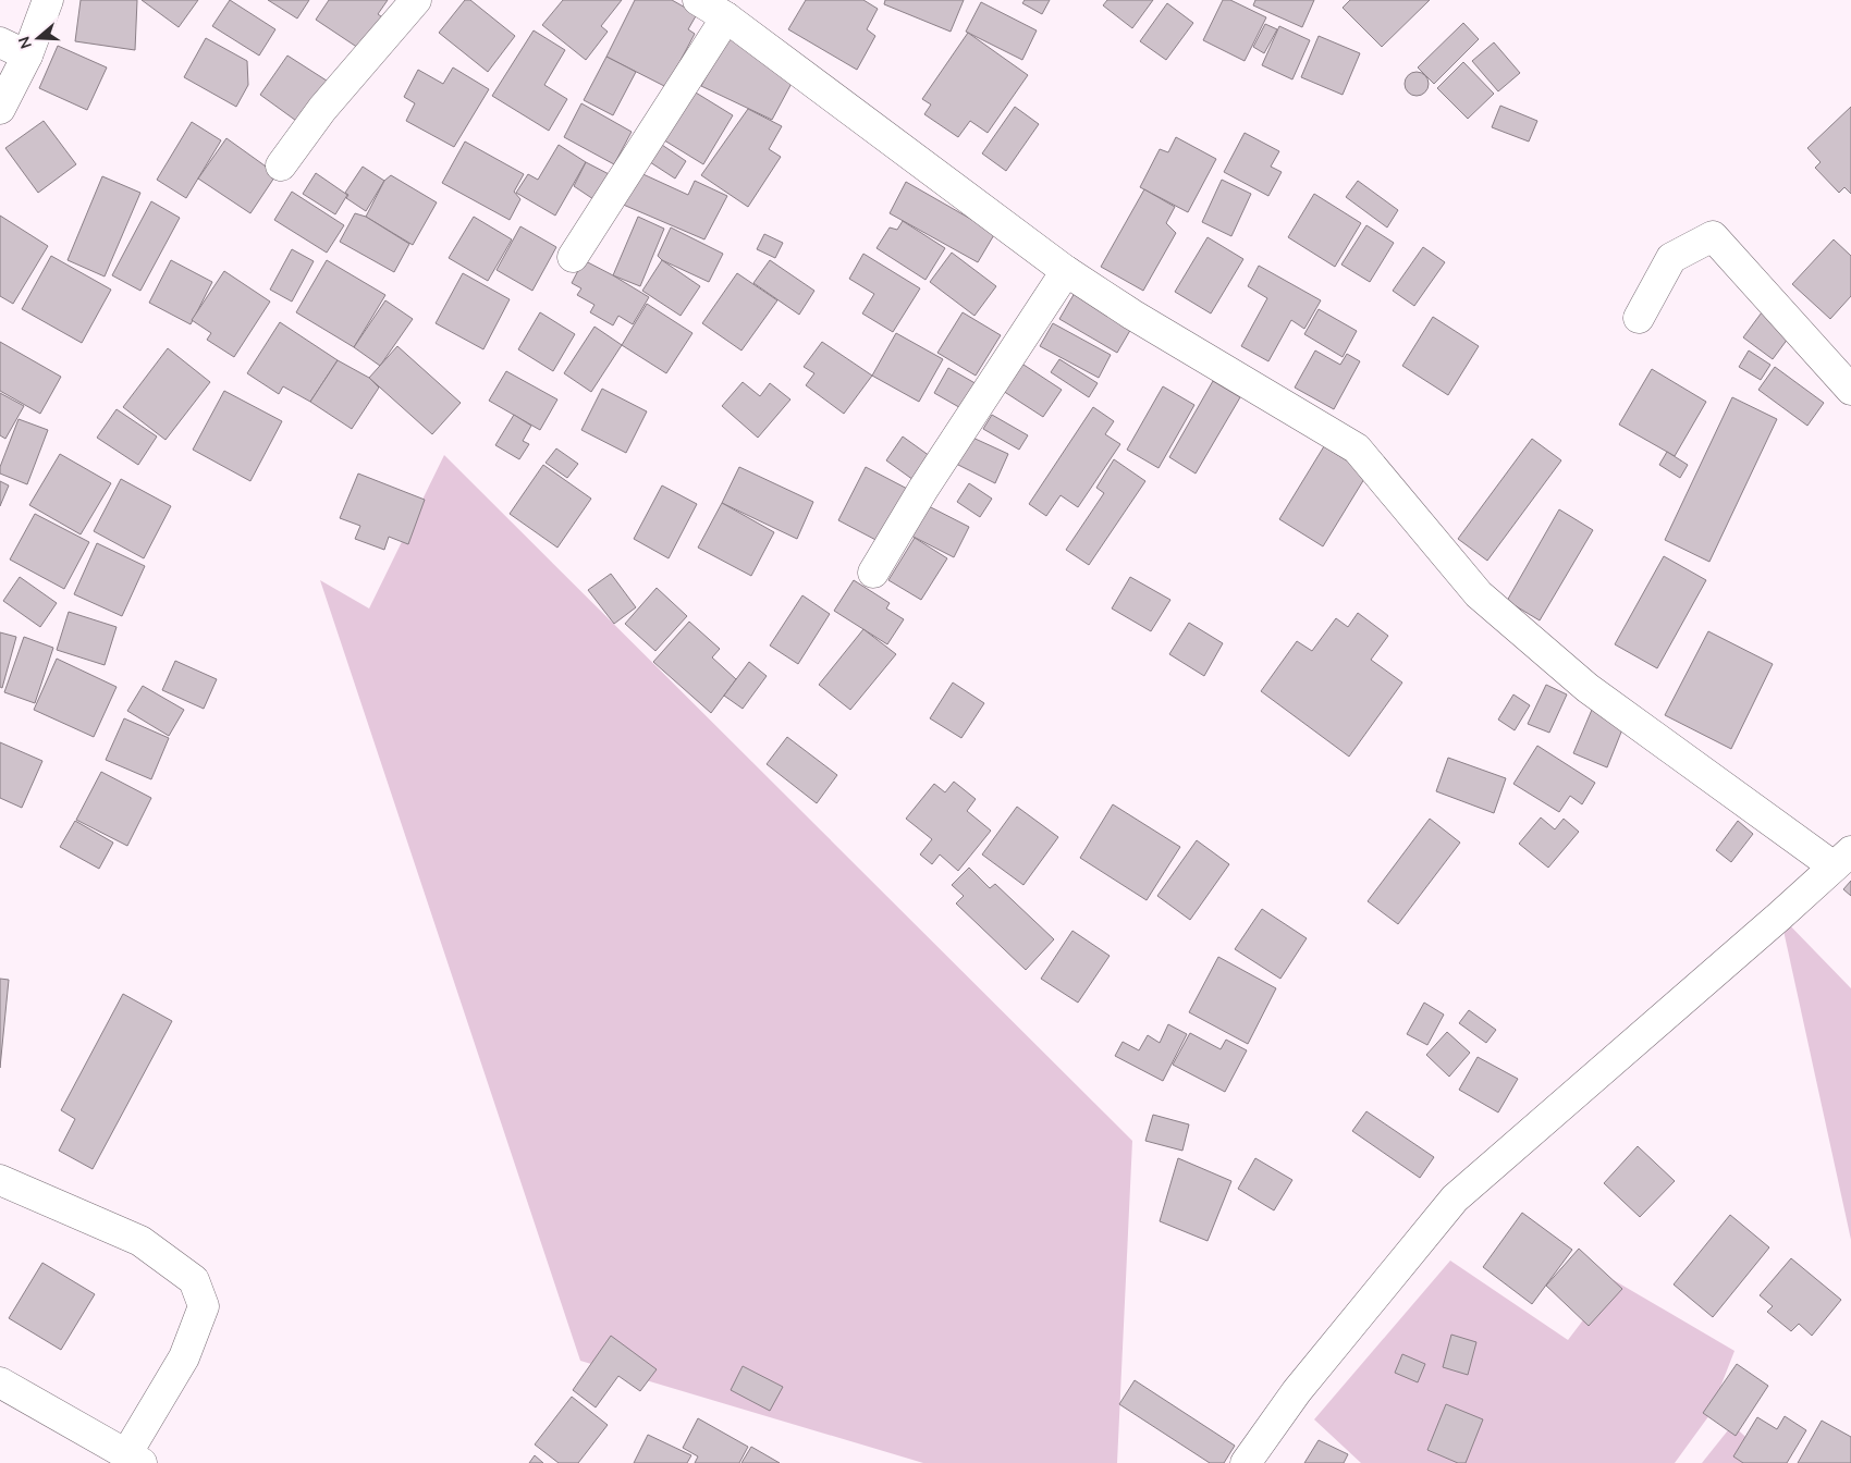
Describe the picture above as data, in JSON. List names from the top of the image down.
{
  "north": "left"
}
